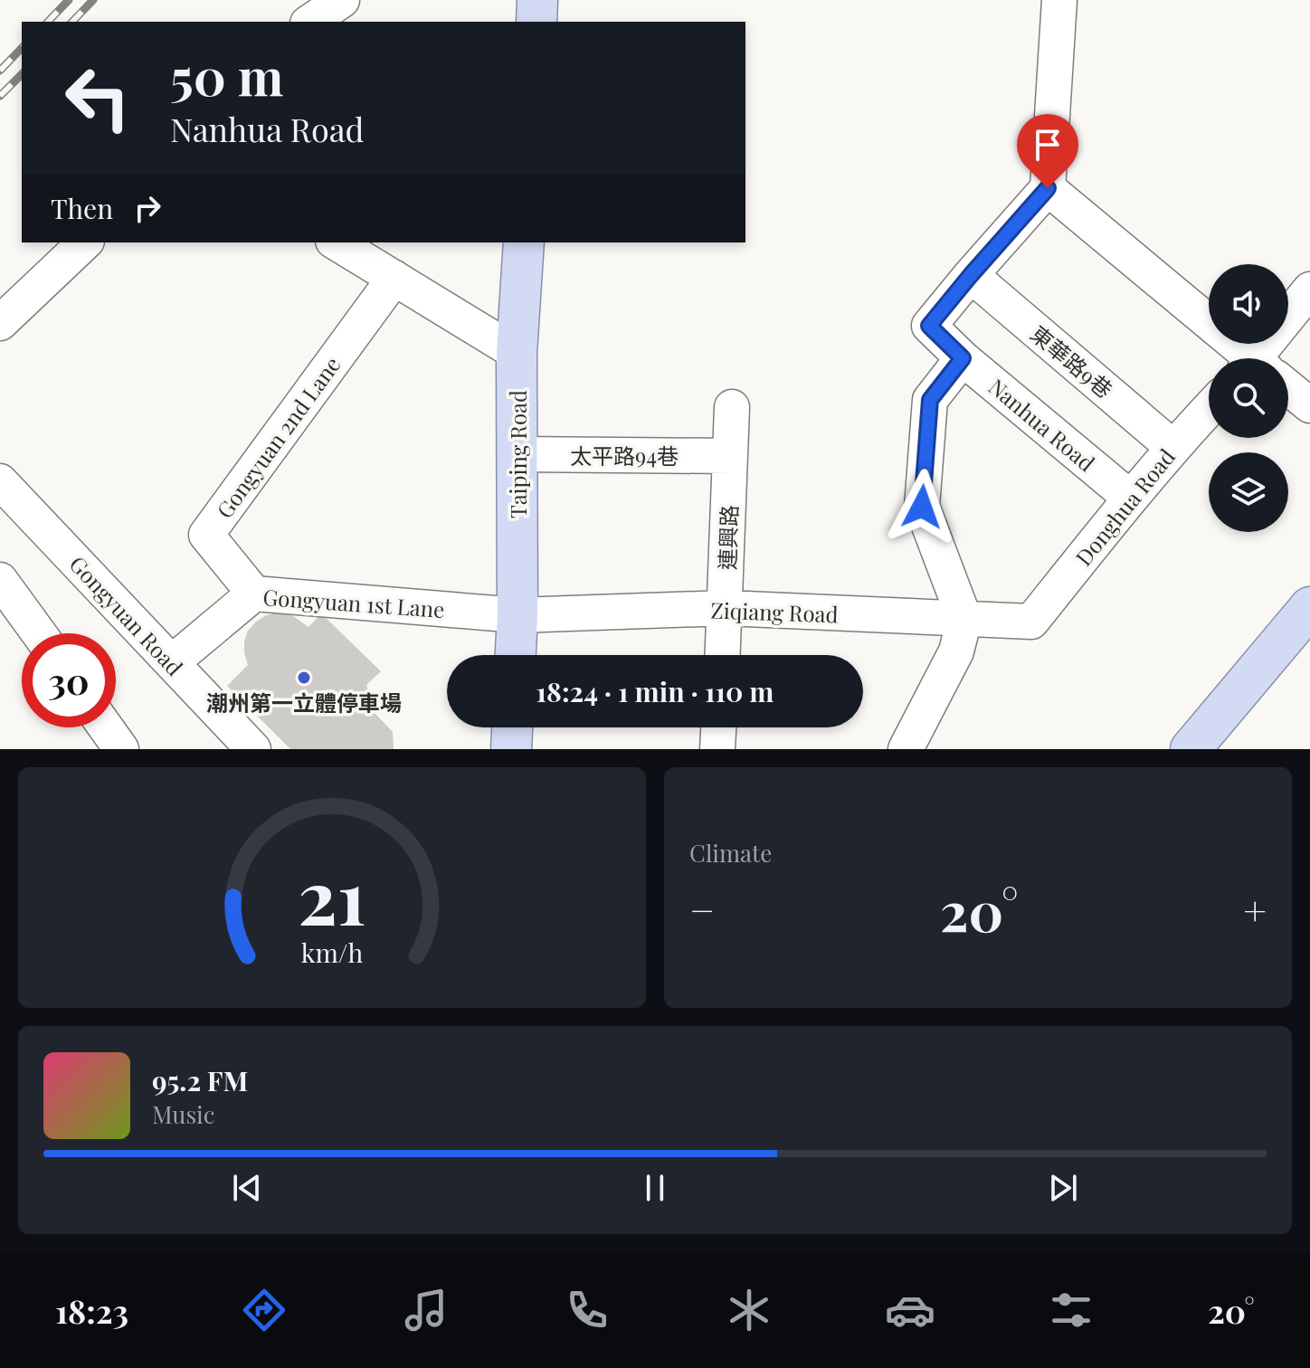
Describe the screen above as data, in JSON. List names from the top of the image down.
{
  "streets": {
    "main road": ["Taiping Road"],
    "street": [
      "東華路9巷",
      "Nanhua Road",
      "Gongyuan 2nd Lane",
      "太平路94巷",
      "Donghua Road",
      "連興路",
      "Gongyuan 1st Lane",
      "Ziqiang Road",
      "Gongyuan Road"
    ]
  },
  "crossings": [
    ["東華路9巷", "Nanhua Road"],
    ["東華路9巷", "Donghua Road"],
    ["Nanhua Road", "Donghua Road"],
    ["Gongyuan 2nd Lane", "Gongyuan 1st Lane"],
    ["Taiping Road", "太平路94巷"],
    ["Taiping Road", "Gongyuan 1st Lane"],
    ["Taiping Road", "Ziqiang Road"],
    ["太平路94巷", "連興路"],
    ["Donghua Road", "Ziqiang Road"],
    ["連興路", "Ziqiang Road"],
    ["Gongyuan 1st Lane", "Ziqiang Road"],
    ["Gongyuan 1st Lane", "Gongyuan Road"]
  ],
  "places": ["潮州第一立體停車場"],
  "page": {
    "turn": ["50 m", "Nanhua Road"],
    "then": "Then",
    "limit": "30",
    "trip": "18:24 · 1 min · 110 m",
    "tile": "Climate",
    "heat": ["−", "20°", "+"],
    "song": ["95.2 FM", "Music"],
    "tabs": ["18:23", "20°"],
    "gauge": ["21", "km/h"]
  }
}
